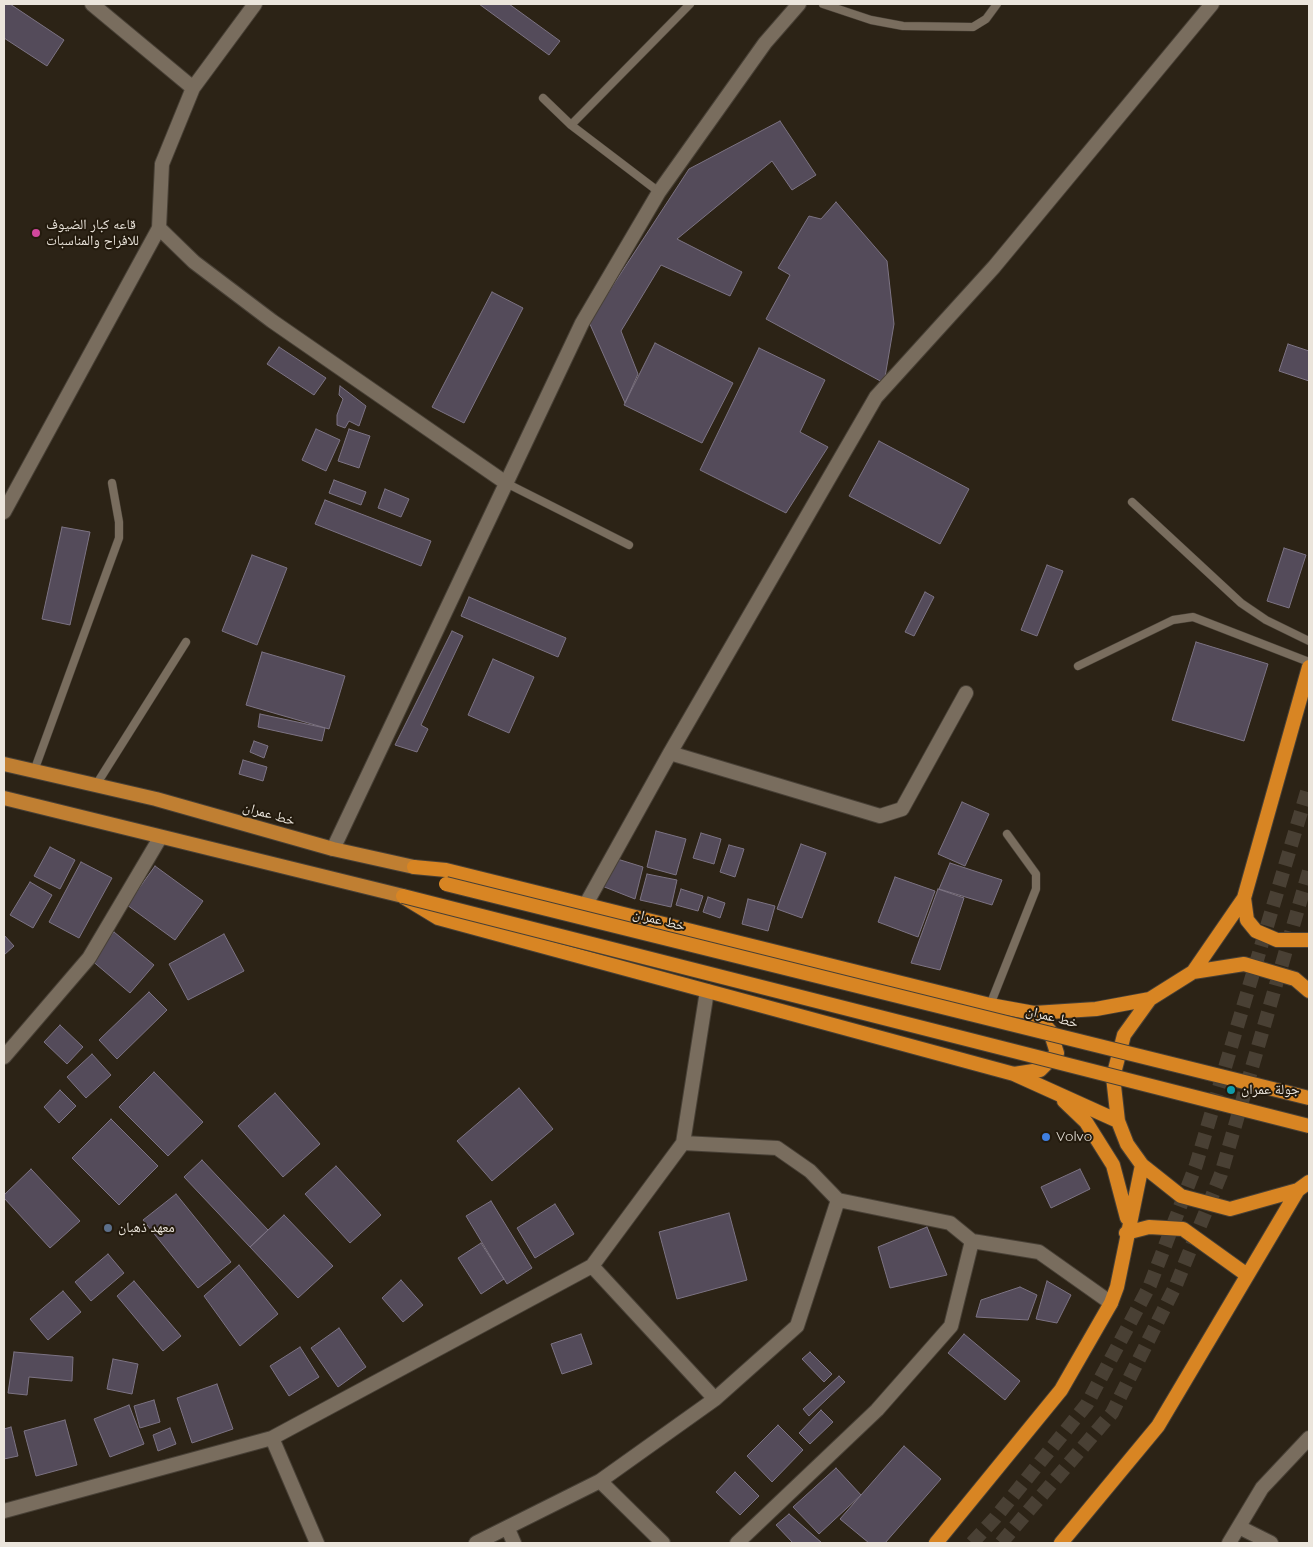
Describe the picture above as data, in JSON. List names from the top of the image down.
{
  "streets": {
    "highway": ["خط عمران"]
  },
  "places": [
    "قاعه كبار الضيوف للافراح والمناسبات",
    "جولة عمران",
    "Volvo",
    "معهد ذهبان"
  ]
}
